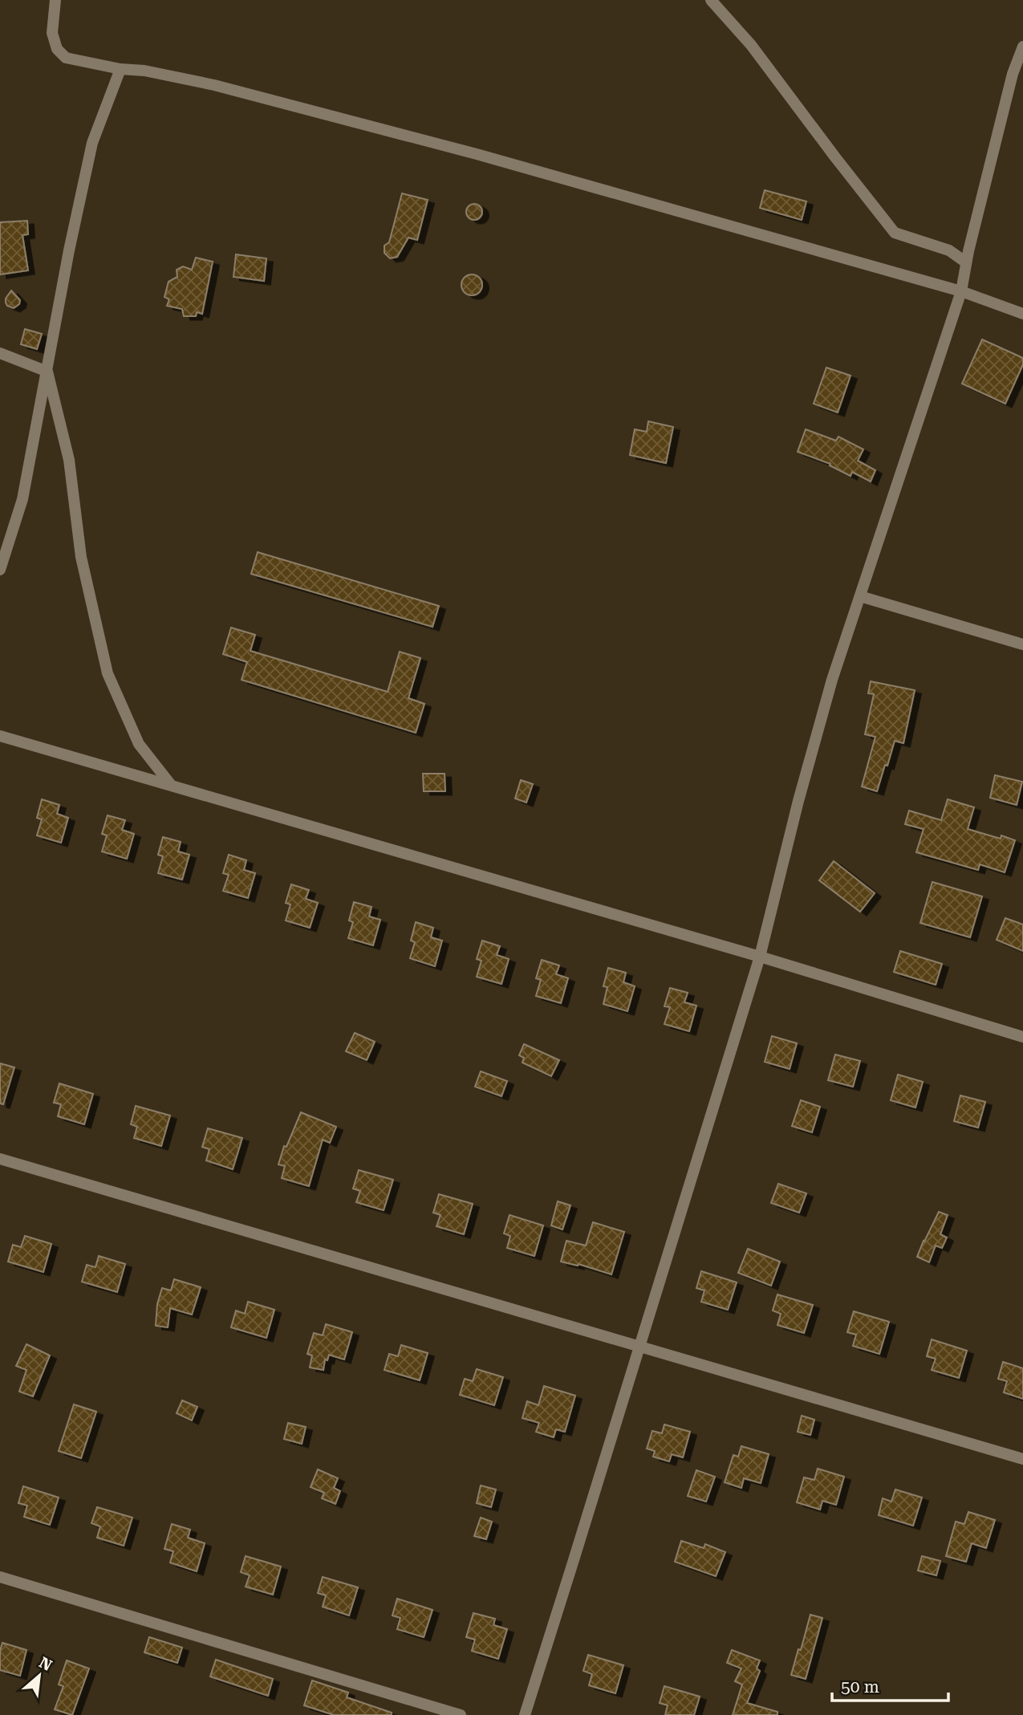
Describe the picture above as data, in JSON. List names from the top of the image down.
{
  "scale_bar": "50 m",
  "north": "top right"
}
